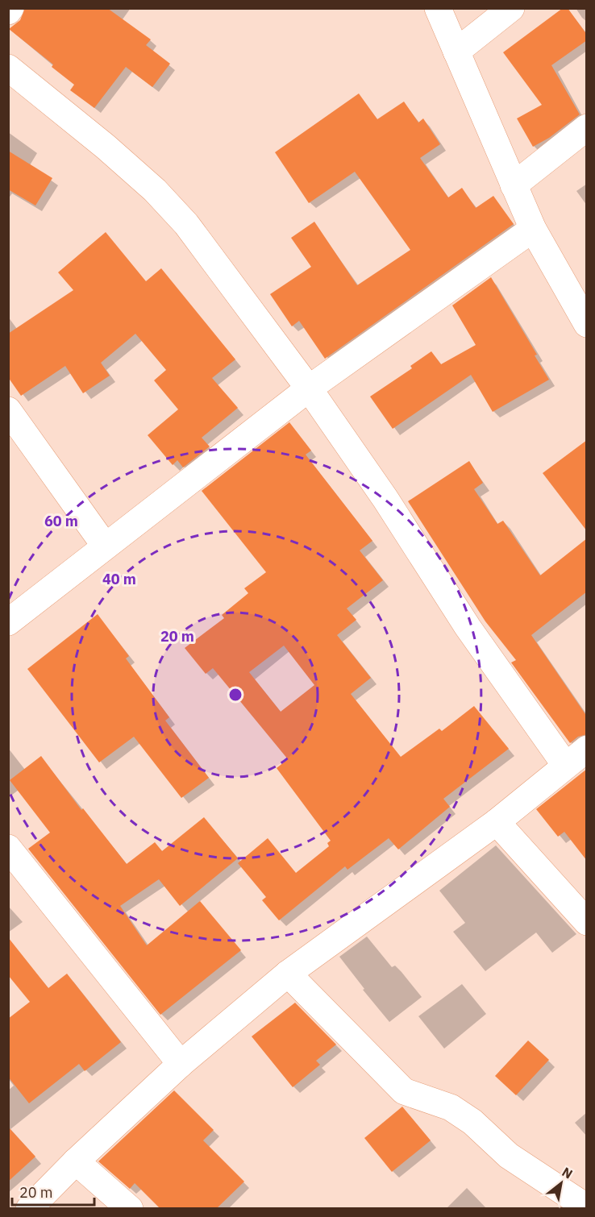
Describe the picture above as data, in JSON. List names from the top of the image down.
{
  "scale_bar": "20 m",
  "north": "top right",
  "rings": ["60 m", "40 m", "20 m"]
}
